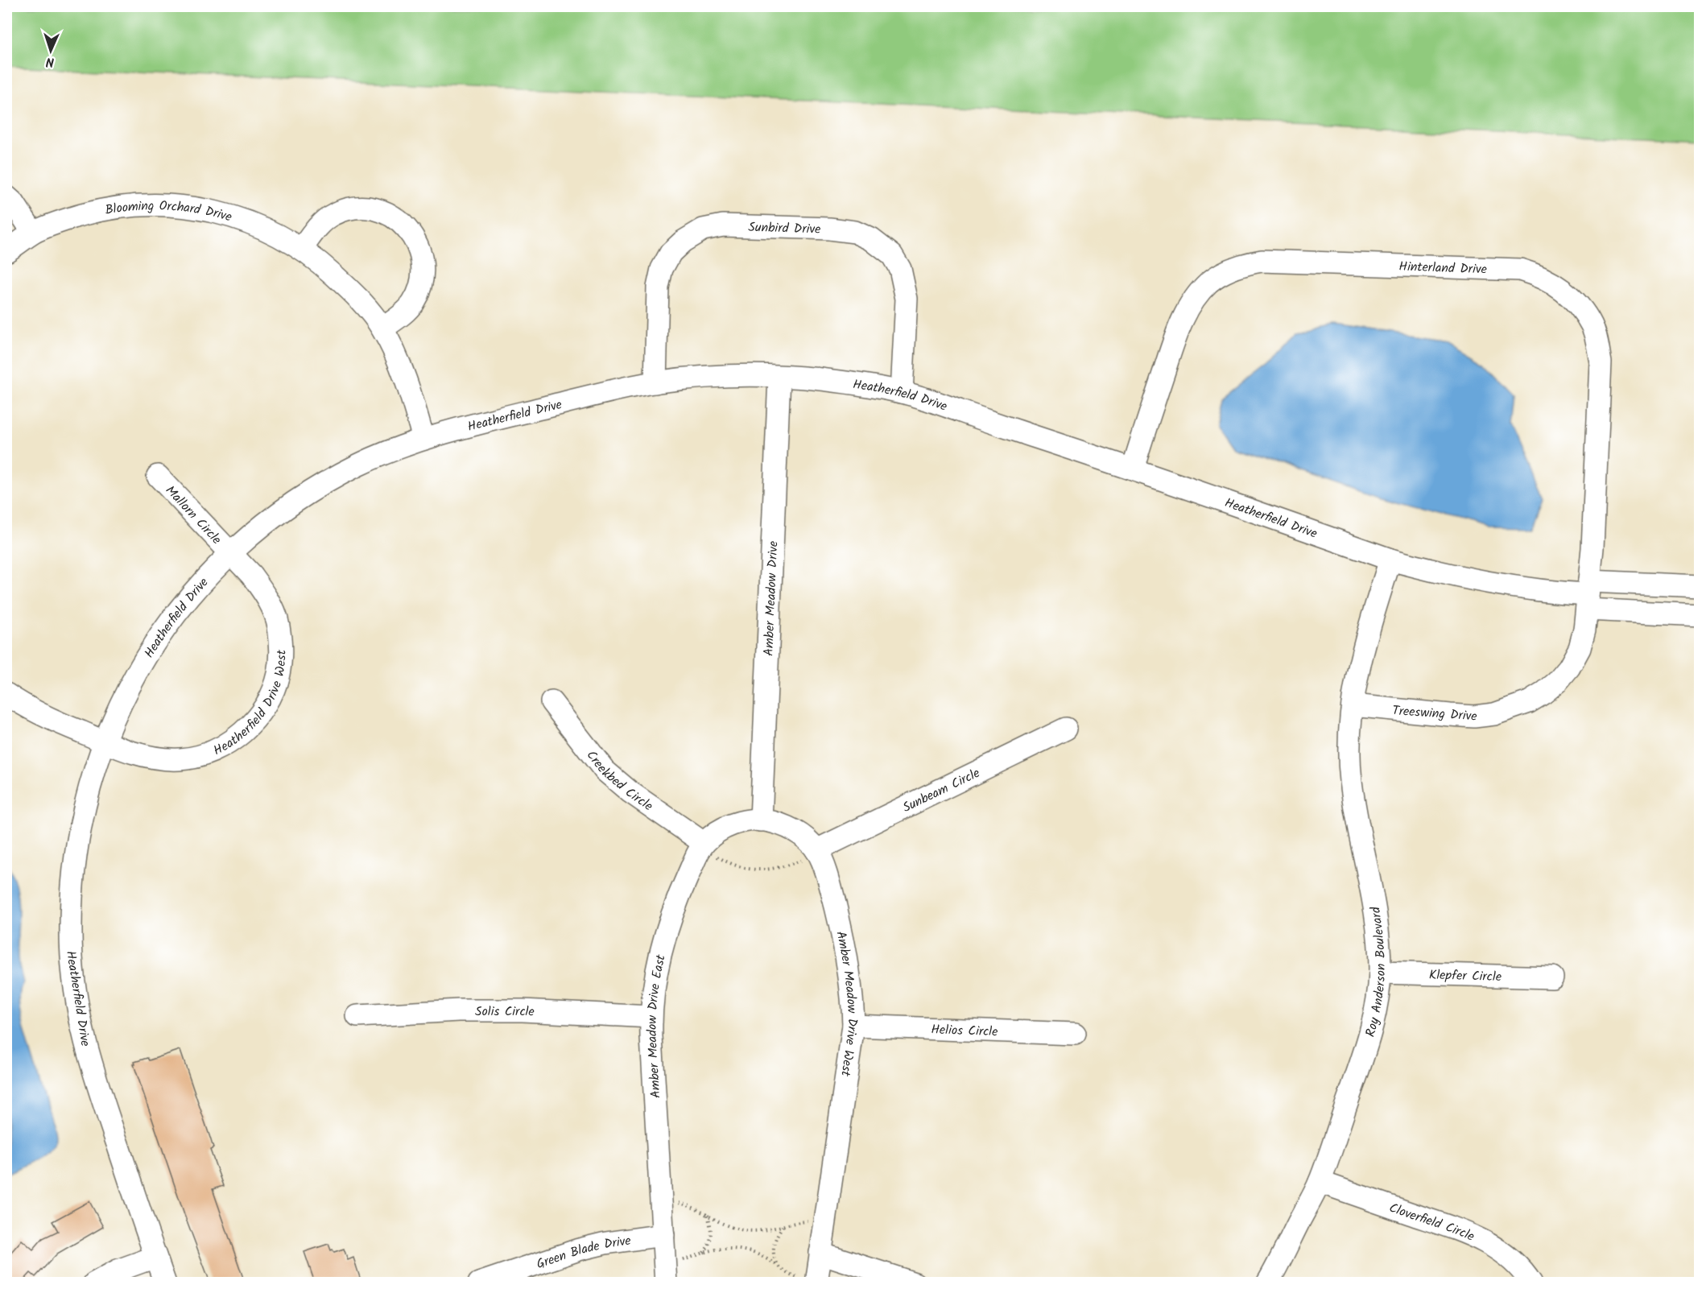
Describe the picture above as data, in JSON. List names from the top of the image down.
{
  "streets": {
    "street": [
      "Blooming Orchard Drive",
      "Sunbird Drive",
      "Hinterland Drive",
      "Heatherfield Drive",
      "Mallorn Circle",
      "Amber Meadow Drive",
      "Heatherfield Drive West",
      "Treeswing Drive",
      "Creekbed Circle",
      "Sunbeam Circle",
      "Roy Anderson Boulevard",
      "Klepfer Circle",
      "Amber Meadow Drive West",
      "Solis Circle",
      "Amber Meadow Drive East",
      "Helios Circle",
      "Cloverfield Circle",
      "Green Blade Drive"
    ]
  },
  "crossings": [
    ["Blooming Orchard Drive", "Heatherfield Drive"],
    ["Sunbird Drive", "Heatherfield Drive"],
    ["Hinterland Drive", "Heatherfield Drive"],
    ["Hinterland Drive", "Treeswing Drive"],
    ["Heatherfield Drive", "Mallorn Circle"],
    ["Heatherfield Drive", "Amber Meadow Drive"],
    ["Heatherfield Drive", "Heatherfield Drive West"],
    ["Heatherfield Drive", "Treeswing Drive"],
    ["Heatherfield Drive", "Roy Anderson Boulevard"],
    ["Mallorn Circle", "Heatherfield Drive West"],
    ["Amber Meadow Drive", "Amber Meadow Drive West"],
    ["Amber Meadow Drive", "Amber Meadow Drive East"],
    ["Treeswing Drive", "Roy Anderson Boulevard"],
    ["Creekbed Circle", "Amber Meadow Drive East"],
    ["Sunbeam Circle", "Amber Meadow Drive West"],
    ["Roy Anderson Boulevard", "Klepfer Circle"],
    ["Roy Anderson Boulevard", "Cloverfield Circle"],
    ["Amber Meadow Drive West", "Amber Meadow Drive East"],
    ["Amber Meadow Drive West", "Helios Circle"],
    ["Solis Circle", "Amber Meadow Drive East"],
    ["Amber Meadow Drive East", "Green Blade Drive"]
  ],
  "north": "bottom"
}
